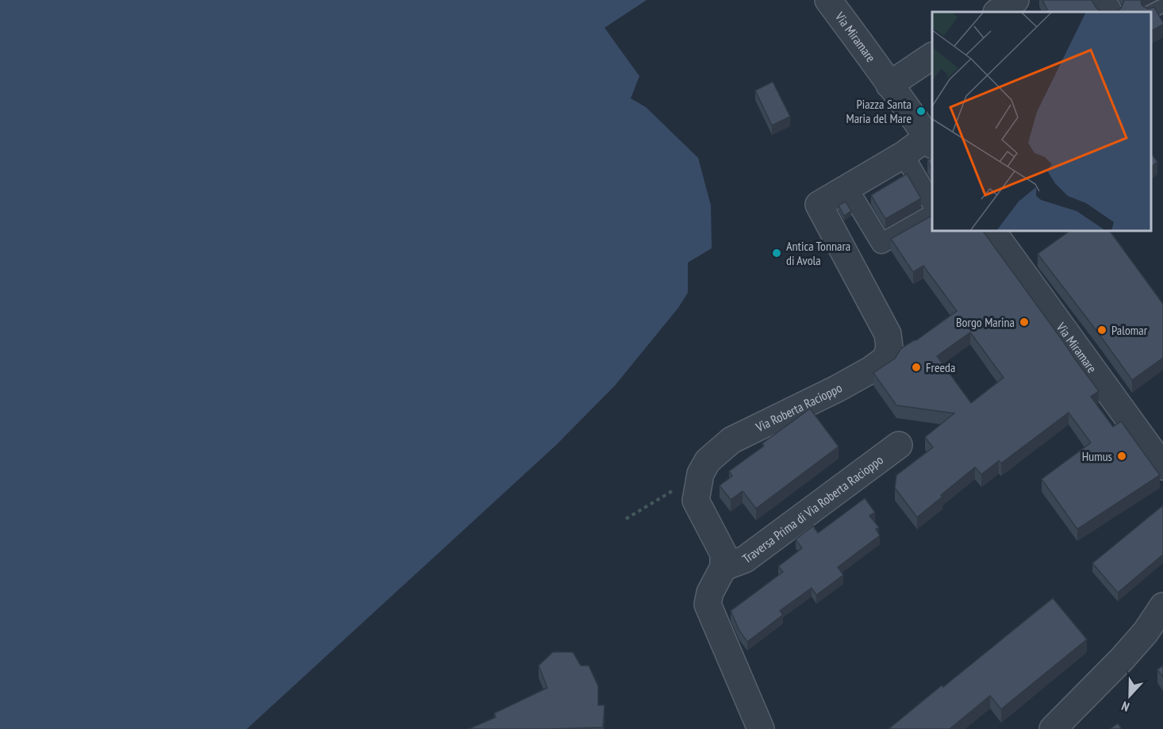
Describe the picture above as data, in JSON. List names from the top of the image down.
{
  "streets": {
    "street": ["Via Miramare", "Via Roberta Racioppo", "Traversa Prima di Via Roberta Racioppo"]
  },
  "crossings": [
    ["Via Miramare", "Via Roberta Racioppo"],
    ["Via Roberta Racioppo", "Traversa Prima di Via Roberta Racioppo"]
  ],
  "places": [
    "Piazza Santa Maria del Mare",
    "Antica Tonnara di Avola",
    "Borgo Marina",
    "Palomar",
    "Freeda",
    "Humus"
  ],
  "north": "bottom"
}
